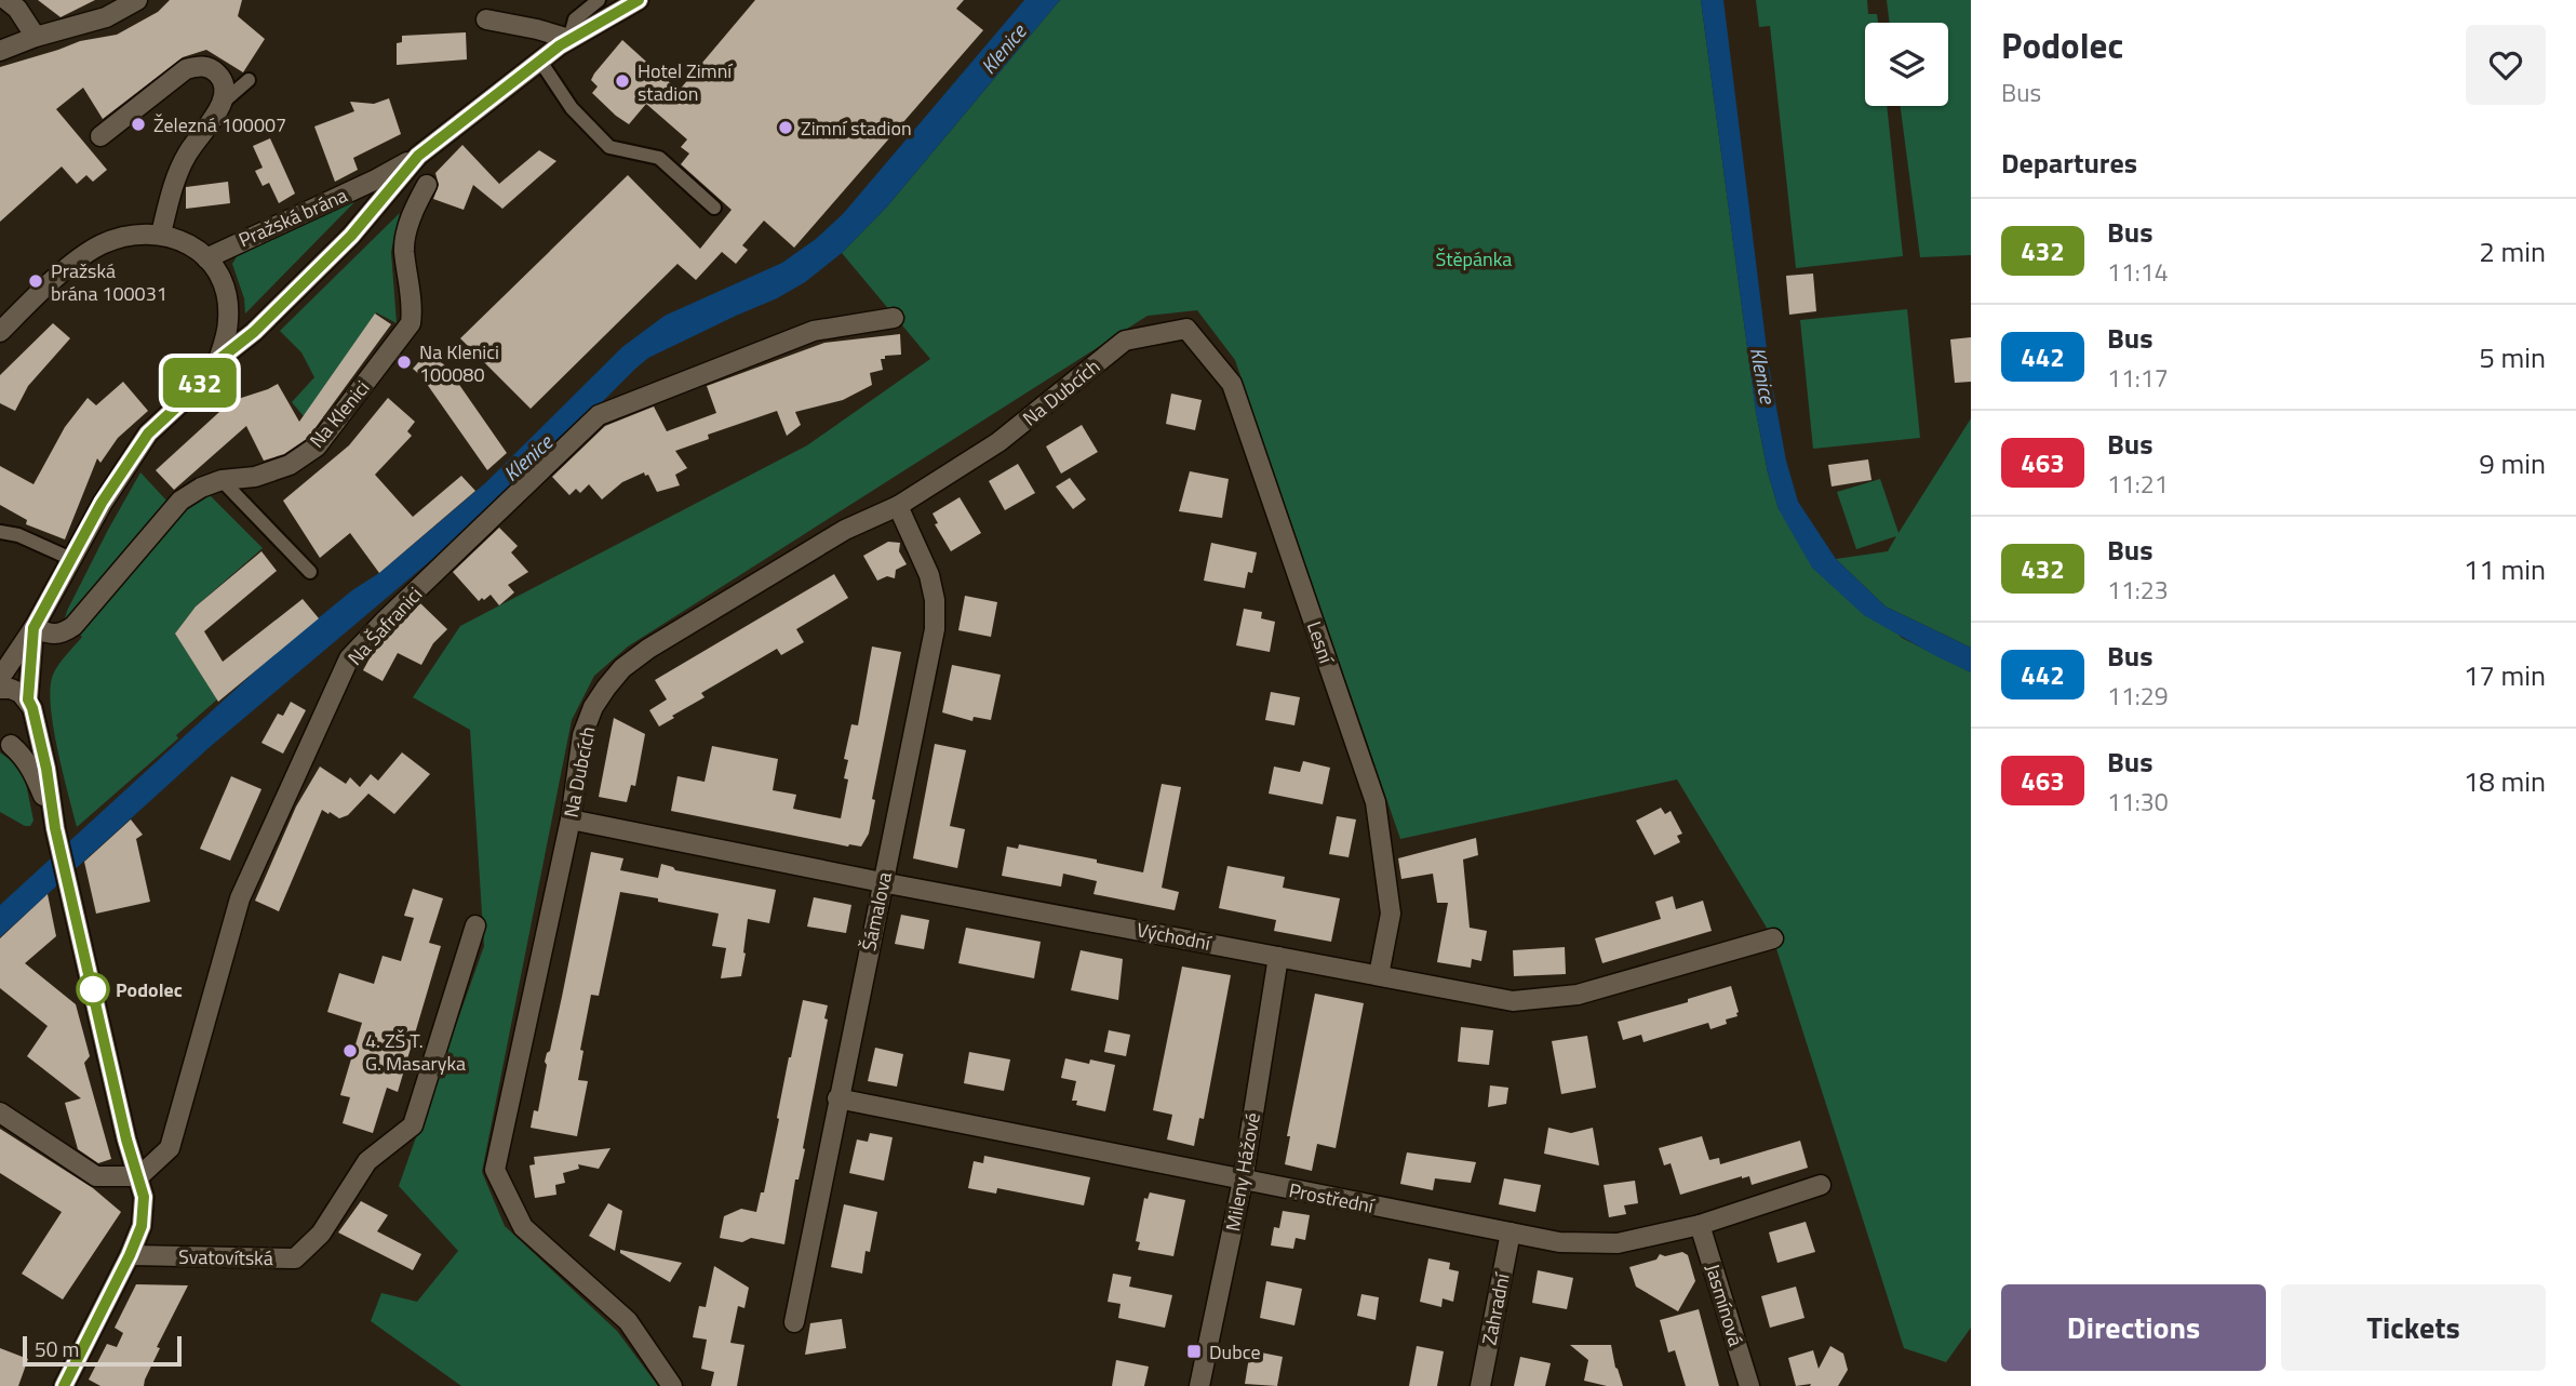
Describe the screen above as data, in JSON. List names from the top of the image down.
{
  "streets": {
    "street": [
      "Pražská brána",
      "Na Dubcích",
      "Na Klenici",
      "Na Šafranici",
      "Lesní",
      "Šámalova",
      "Východní",
      "Mileny Hážové",
      "Prostřední",
      "Svatovítská",
      "Jasmínová",
      "Zahradní"
    ]
  },
  "crossings": [
    ["Na Dubcích", "Lesní"],
    ["Na Dubcích", "Šámalova"],
    ["Na Dubcích", "Východní"],
    ["Lesní", "Východní"],
    ["Šámalova", "Východní"],
    ["Šámalova", "Prostřední"],
    ["Východní", "Mileny Hážové"],
    ["Mileny Hážové", "Prostřední"],
    ["Prostřední", "Jasmínová"],
    ["Prostřední", "Zahradní"]
  ],
  "water": ["Klenice"],
  "parks": ["Štěpánka"],
  "places": {
    "other": [
      "Hotel Zimní stadion",
      "Železná 100007",
      "Zimní stadion",
      "Pražská brána 100031",
      "Na Klenici 100080",
      "Podolec",
      "4. ZŠ T. G. Masaryka"
    ],
    "transit": ["Dubce"]
  },
  "lines": ["bus line 432"],
  "scale_bar": "50 m",
  "page": {
    "on_map": "432",
    "heading": [
      ["Podolec", "Bus"],
      "Departures"
    ],
    "list": [
      {
        "mark": "432",
        "name": "Bus",
        "note": "11:14",
        "value": "2 min"
      },
      {
        "mark": "442",
        "name": "Bus",
        "note": "11:17",
        "value": "5 min"
      },
      {
        "mark": "463",
        "name": "Bus",
        "note": "11:21",
        "value": "9 min"
      },
      {
        "mark": "432",
        "name": "Bus",
        "note": "11:23",
        "value": "11 min"
      },
      {
        "mark": "442",
        "name": "Bus",
        "note": "11:29",
        "value": "17 min"
      },
      {
        "mark": "463",
        "name": "Bus",
        "note": "11:30",
        "value": "18 min"
      }
    ],
    "buttons": ["Directions", "Tickets"],
    "scale": "50 m"
  }
}
